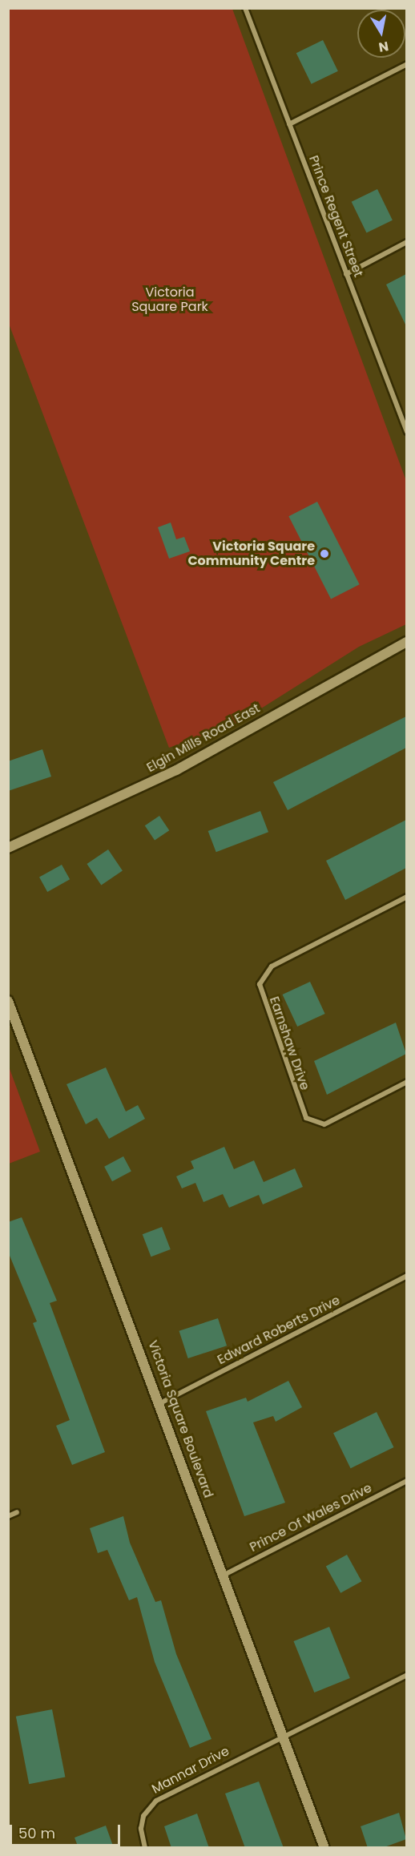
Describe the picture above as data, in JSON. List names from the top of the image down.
{
  "streets": {
    "street": [
      "Prince Regent Street",
      "Elgin Mills Road East",
      "Earnshaw Drive",
      "Edward Roberts Drive",
      "Victoria Square Boulevard",
      "Prince Of Wales Drive",
      "Mannar Drive"
    ]
  },
  "crossings": [
    ["Edward Roberts Drive", "Victoria Square Boulevard"],
    ["Victoria Square Boulevard", "Prince Of Wales Drive"],
    ["Victoria Square Boulevard", "Mannar Drive"]
  ],
  "parks": ["Victoria Square Park"],
  "places": ["Victoria Square Community Centre"],
  "scale_bar": "50 m",
  "north": "bottom"
}
